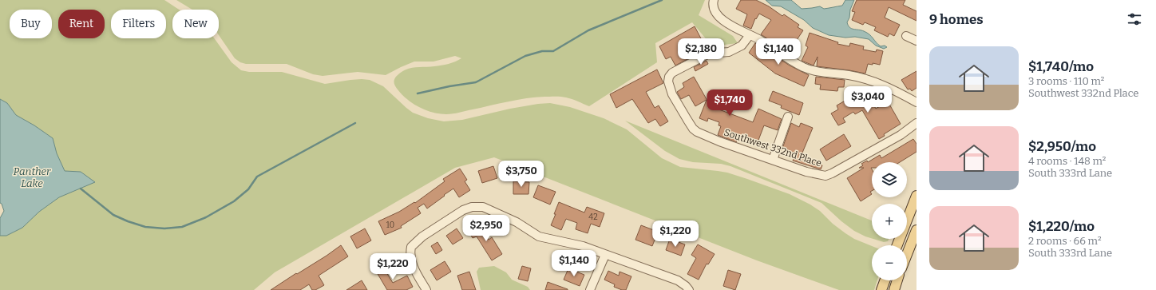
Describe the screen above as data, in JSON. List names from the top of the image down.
{
  "streets": {
    "street": ["Southwest 332nd Place"]
  },
  "water": ["Panther Lake"],
  "house_numbers": ["42", "10"],
  "page": {
    "heading": "9 homes",
    "chip": [
      "Buy",
      "Rent",
      "Filters",
      "New"
    ],
    "price": [
      "$2,180",
      "$1,140",
      "$3,040",
      "$1,740",
      "$3,750",
      "$2,950",
      "$1,220",
      "$1,140",
      "$1,220"
    ],
    "list": [
      {
        "name": "$1,740/mo",
        "note": "3 rooms · 110 m² · Southwest 332nd Place"
      },
      {
        "name": "$2,950/mo",
        "note": "4 rooms · 148 m² · South 333rd Lane"
      },
      {
        "name": "$1,220/mo",
        "note": "2 rooms · 66 m² · South 333rd Lane"
      }
    ],
    "map_buttons": ["+", "−"]
  }
}
